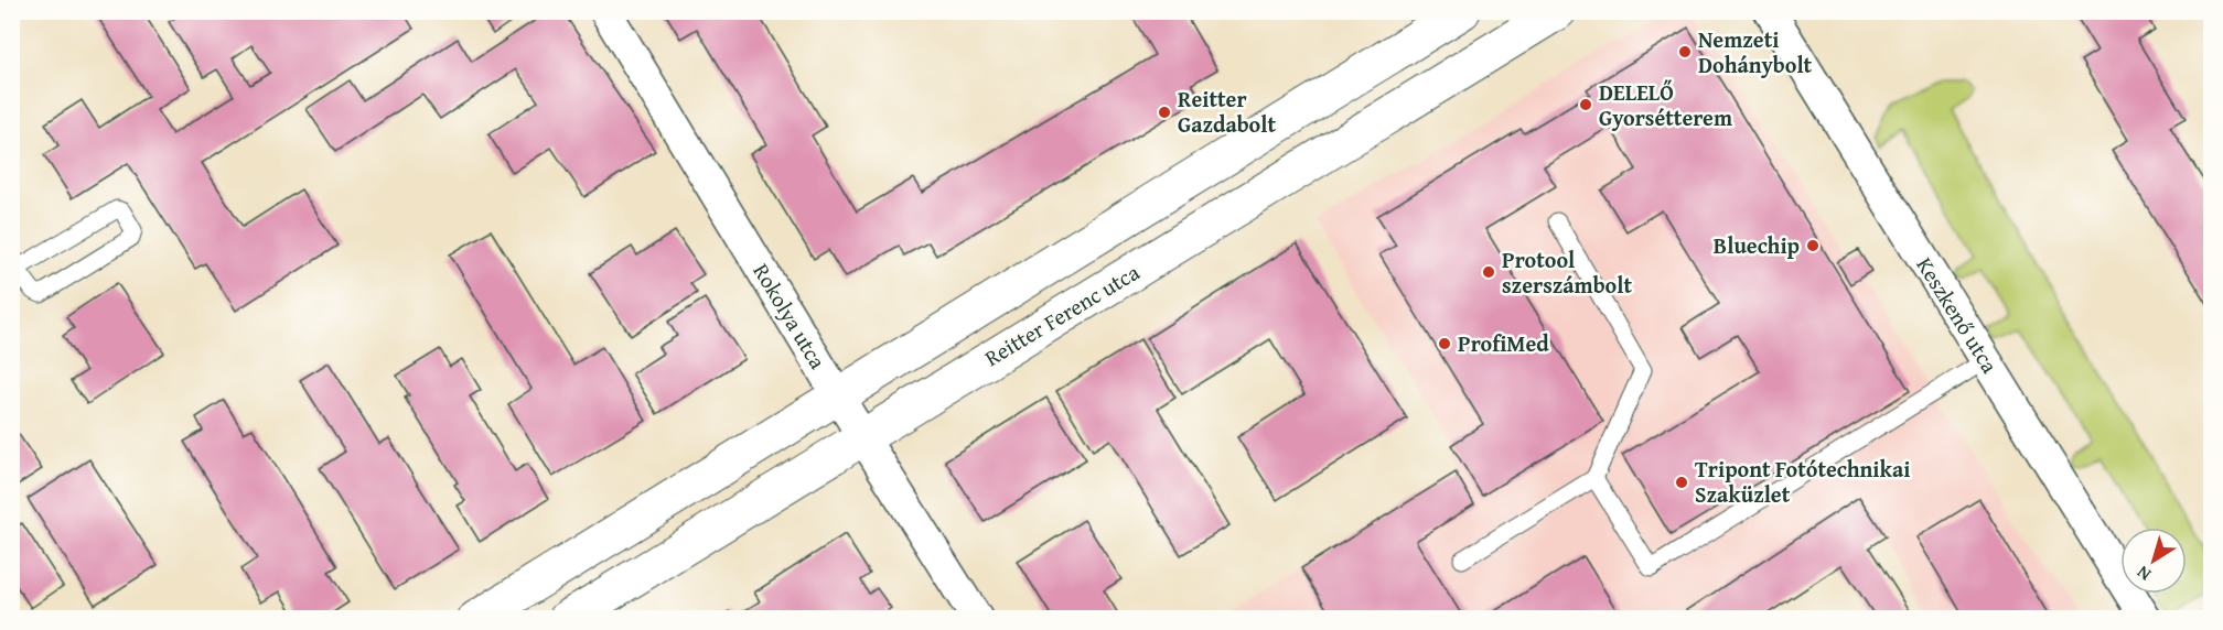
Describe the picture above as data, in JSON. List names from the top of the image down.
{
  "streets": {
    "street": ["Reitter Ferenc utca", "Keszkenő utca", "Rokolya utca"]
  },
  "crossings": [
    ["Reitter Ferenc utca", "Rokolya utca"]
  ],
  "places": [
    "Nemzeti Dohánybolt",
    "DELELŐ Gyorsétterem",
    "Reitter Gazdabolt",
    "Bluechip",
    "Protool szerszámbolt",
    "ProfiMed",
    "Tripont Fotótechnikai Szaküzlet"
  ],
  "north": "bottom left"
}
